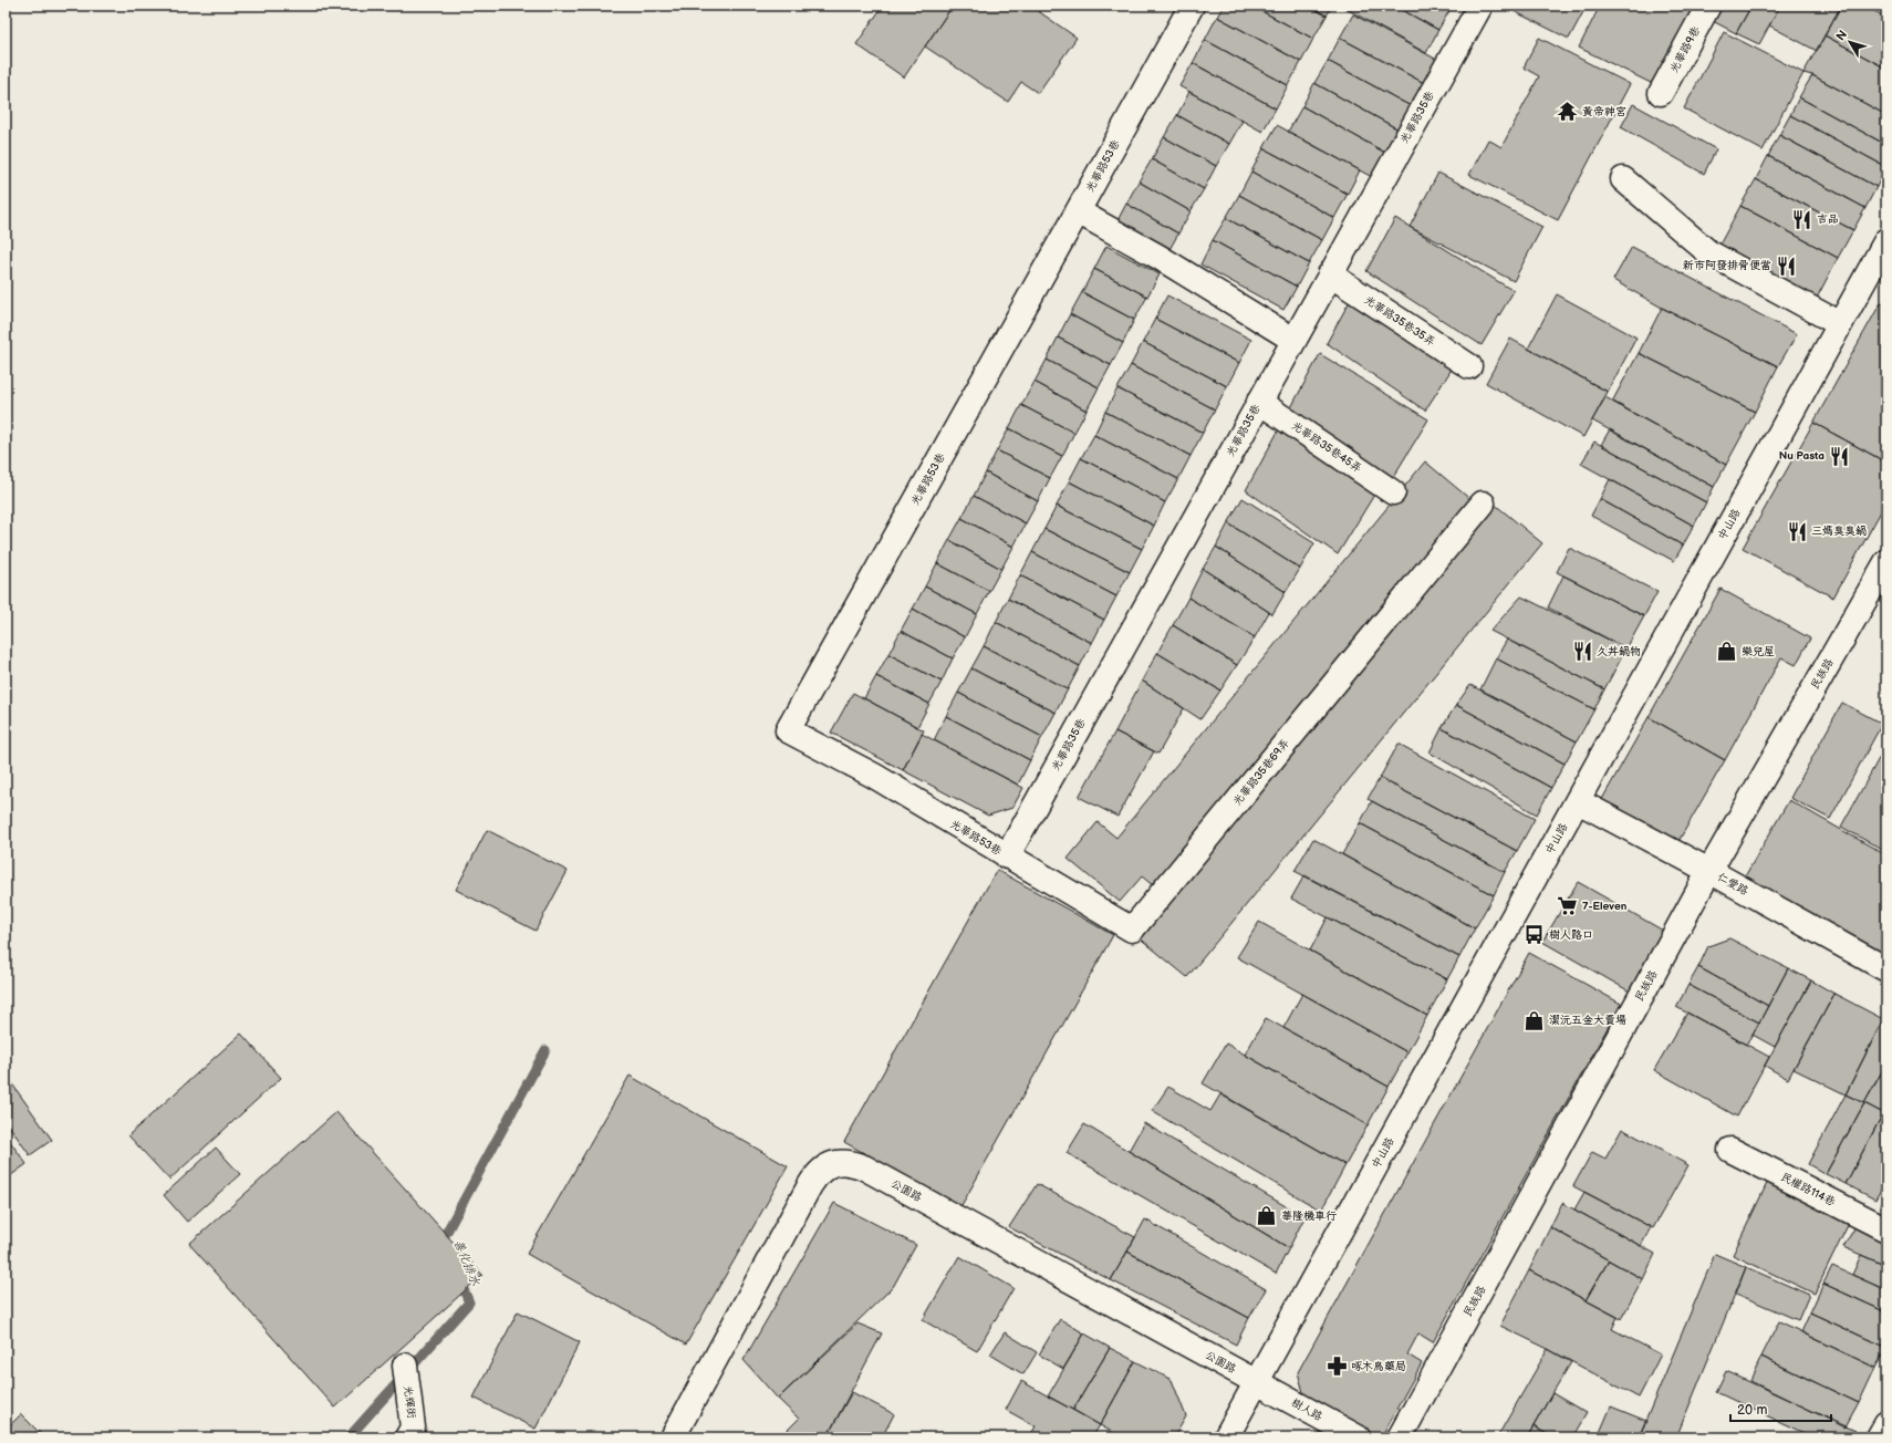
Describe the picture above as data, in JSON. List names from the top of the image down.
{
  "streets": {
    "street": [
      "光華路9巷",
      "光華路35巷",
      "光華路53巷",
      "光華路35巷35弄",
      "光華路35巷45弄",
      "中山路",
      "民族路",
      "光華路35巷69弄",
      "仁愛路",
      "民權路114巷",
      "公園路",
      "光輝街",
      "樹人路"
    ]
  },
  "crossings": [
    ["光華路35巷", "光華路53巷"],
    ["光華路35巷", "光華路35巷35弄"],
    ["光華路35巷", "光華路35巷45弄"],
    ["光華路35巷", "光華路35巷69弄"],
    ["光華路53巷", "光華路35巷69弄"],
    ["中山路", "仁愛路"],
    ["中山路", "公園路"],
    ["中山路", "樹人路"],
    ["民族路", "仁愛路"],
    ["公園路", "樹人路"]
  ],
  "water": ["善化排水"],
  "places": {
    "temple": ["黃帝神宮"],
    "restaurant": [
      "吉品",
      "新市阿發排骨便當",
      "Nu Pasta",
      "三媽臭臭鍋",
      "久丼鍋物"
    ],
    "shop": ["樂兒屋", "潔沅五金大賣場", "華隆機車行"],
    "supermarket": ["7-Eleven"],
    "bus stop": ["樹人路口"],
    "pharmacy": ["啄木鳥藥局"]
  },
  "scale_bar": "20 m",
  "north": "top left"
}
